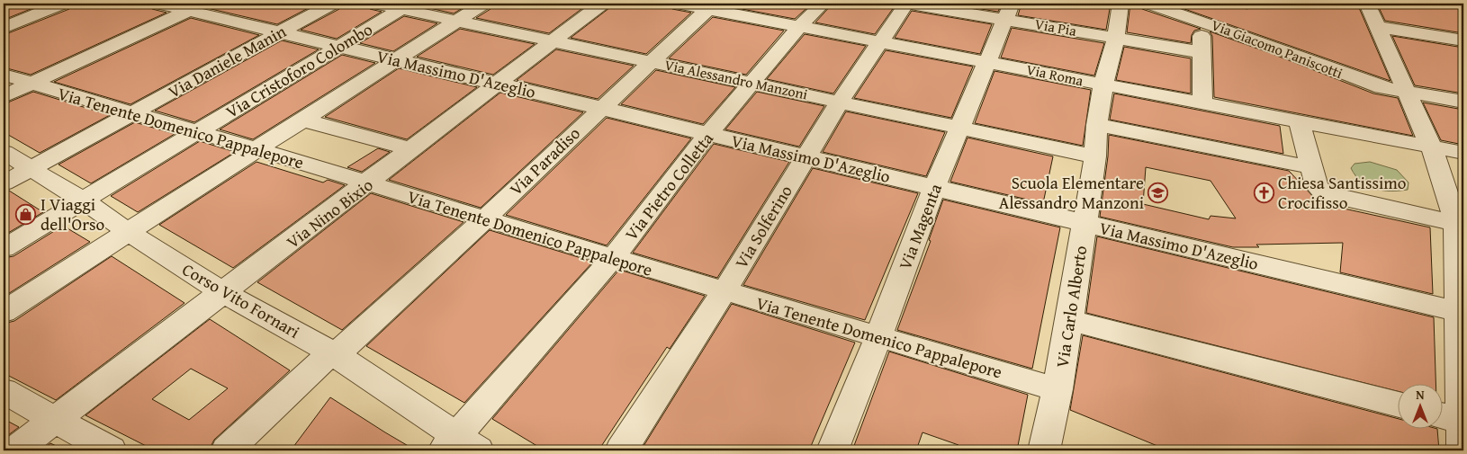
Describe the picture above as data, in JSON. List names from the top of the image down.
{
  "streets": {
    "street": [
      "Via Pia",
      "Via Giacomo Paniscotti",
      "Via Daniele Manin",
      "Via Cristoforo Colombo",
      "Via Massimo D'Azeglio",
      "Via Roma",
      "Via Alessandro Manzoni",
      "Via Tenente Domenico Pappalepore",
      "Via Paradiso",
      "Via Pietro Colletta",
      "Via Nino Bixio",
      "Via Solferino",
      "Via Magenta",
      "Corso Vito Fornari",
      "Via Carlo Alberto"
    ]
  },
  "crossings": [
    ["Via Pia", "Via Magenta"],
    ["Via Pia", "Via Carlo Alberto"],
    ["Via Daniele Manin", "Via Massimo D'Azeglio"],
    ["Via Daniele Manin", "Via Tenente Domenico Pappalepore"],
    ["Via Daniele Manin", "Corso Vito Fornari"],
    ["Via Cristoforo Colombo", "Via Massimo D'Azeglio"],
    ["Via Cristoforo Colombo", "Via Alessandro Manzoni"],
    ["Via Cristoforo Colombo", "Via Tenente Domenico Pappalepore"],
    ["Via Cristoforo Colombo", "Corso Vito Fornari"],
    ["Via Massimo D'Azeglio", "Via Paradiso"],
    ["Via Massimo D'Azeglio", "Via Pietro Colletta"],
    ["Via Massimo D'Azeglio", "Via Nino Bixio"],
    ["Via Massimo D'Azeglio", "Via Solferino"],
    ["Via Massimo D'Azeglio", "Via Magenta"],
    ["Via Massimo D'Azeglio", "Via Carlo Alberto"],
    ["Via Roma", "Via Paradiso"],
    ["Via Roma", "Via Pietro Colletta"],
    ["Via Roma", "Via Solferino"],
    ["Via Roma", "Via Magenta"],
    ["Via Roma", "Via Carlo Alberto"],
    ["Via Alessandro Manzoni", "Via Paradiso"],
    ["Via Alessandro Manzoni", "Via Pietro Colletta"],
    ["Via Alessandro Manzoni", "Via Nino Bixio"],
    ["Via Alessandro Manzoni", "Via Solferino"],
    ["Via Alessandro Manzoni", "Via Magenta"],
    ["Via Alessandro Manzoni", "Via Carlo Alberto"],
    ["Via Tenente Domenico Pappalepore", "Via Paradiso"],
    ["Via Tenente Domenico Pappalepore", "Via Pietro Colletta"],
    ["Via Tenente Domenico Pappalepore", "Via Nino Bixio"],
    ["Via Tenente Domenico Pappalepore", "Via Solferino"],
    ["Via Tenente Domenico Pappalepore", "Via Magenta"],
    ["Via Tenente Domenico Pappalepore", "Via Carlo Alberto"],
    ["Via Paradiso", "Corso Vito Fornari"],
    ["Via Pietro Colletta", "Corso Vito Fornari"],
    ["Via Nino Bixio", "Corso Vito Fornari"]
  ],
  "places": {
    "school or university": ["Scuola Elementare Alessandro Manzoni"],
    "church": ["Chiesa Santissimo Crocifisso"],
    "shop": ["I Viaggi dell'Orso"]
  },
  "north": "top"
}
